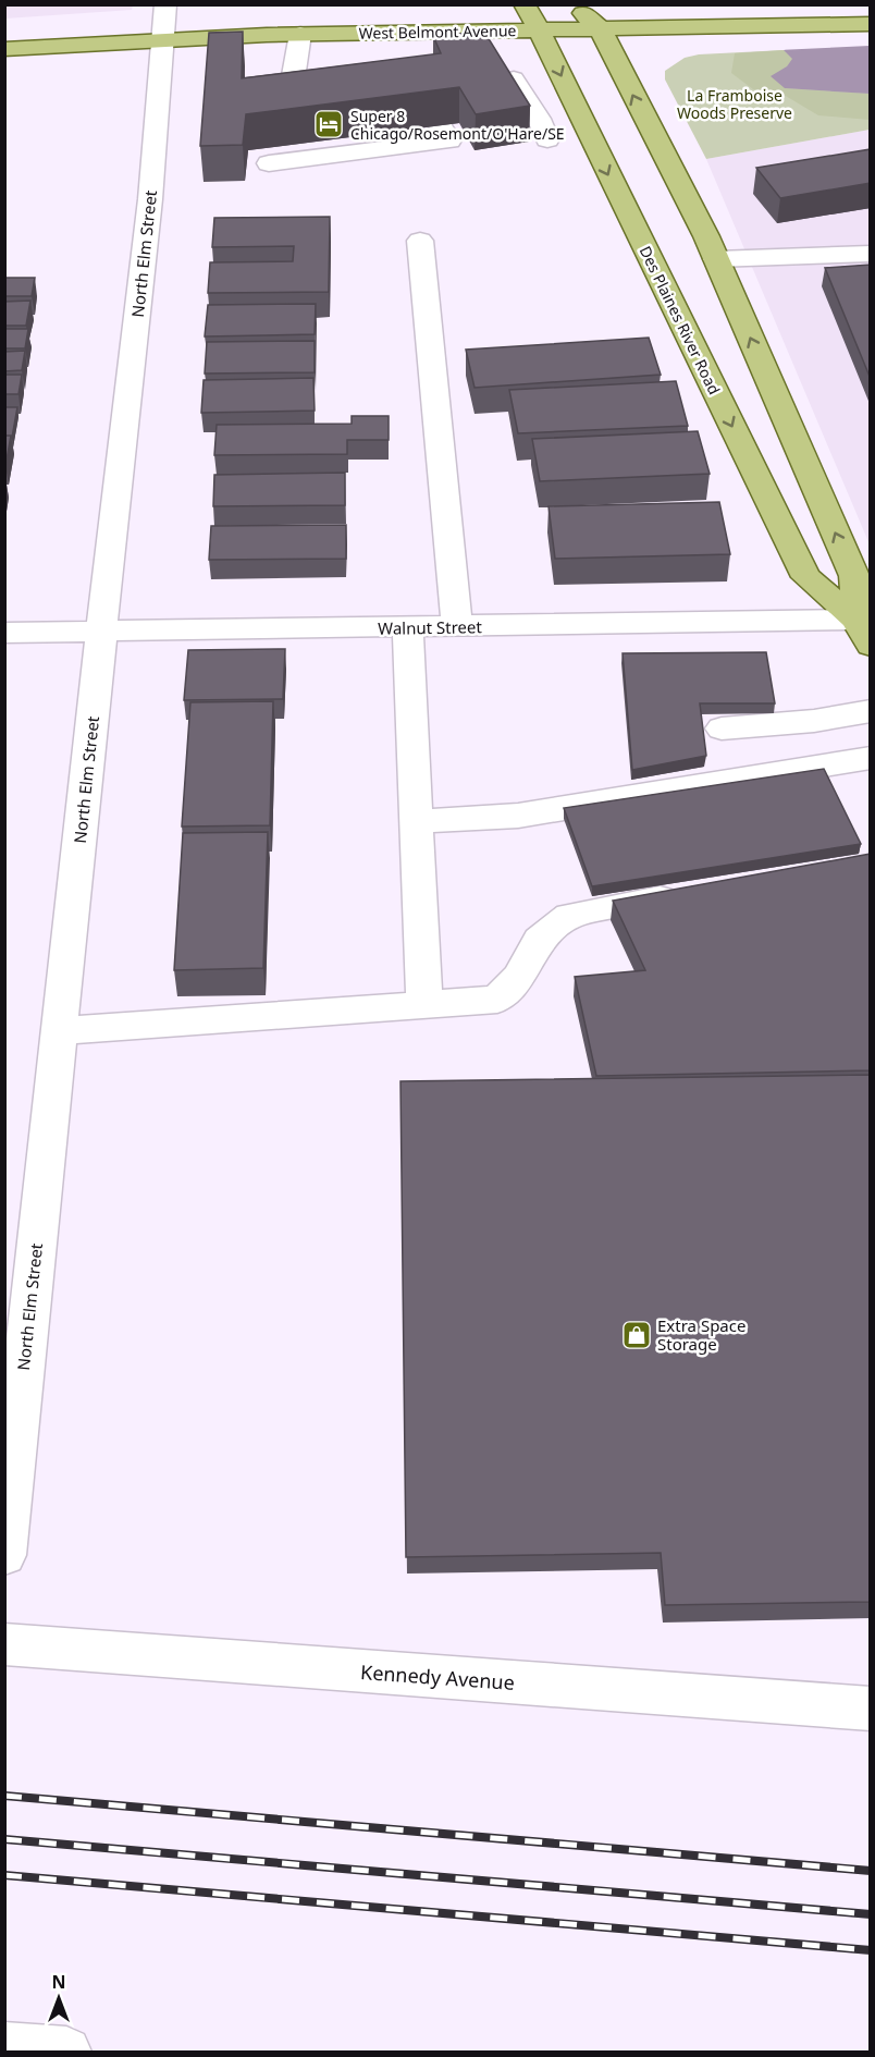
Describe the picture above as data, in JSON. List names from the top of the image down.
{
  "streets": {
    "main road": ["West Belmont Avenue", "Des Plaines River Road"],
    "street": ["North Elm Street", "Walnut Street", "Kennedy Avenue"]
  },
  "crossings": [
    ["West Belmont Avenue", "North Elm Street"],
    ["West Belmont Avenue", "Des Plaines River Road"],
    ["North Elm Street", "Walnut Street"],
    ["Des Plaines River Road", "Walnut Street"]
  ],
  "parks": ["La Framboise Woods Preserve"],
  "places": {
    "hotel": ["Super 8 Chicago/Rosemont/O'Hare/SE"],
    "shop": ["Extra Space Storage"]
  },
  "north": "top"
}
